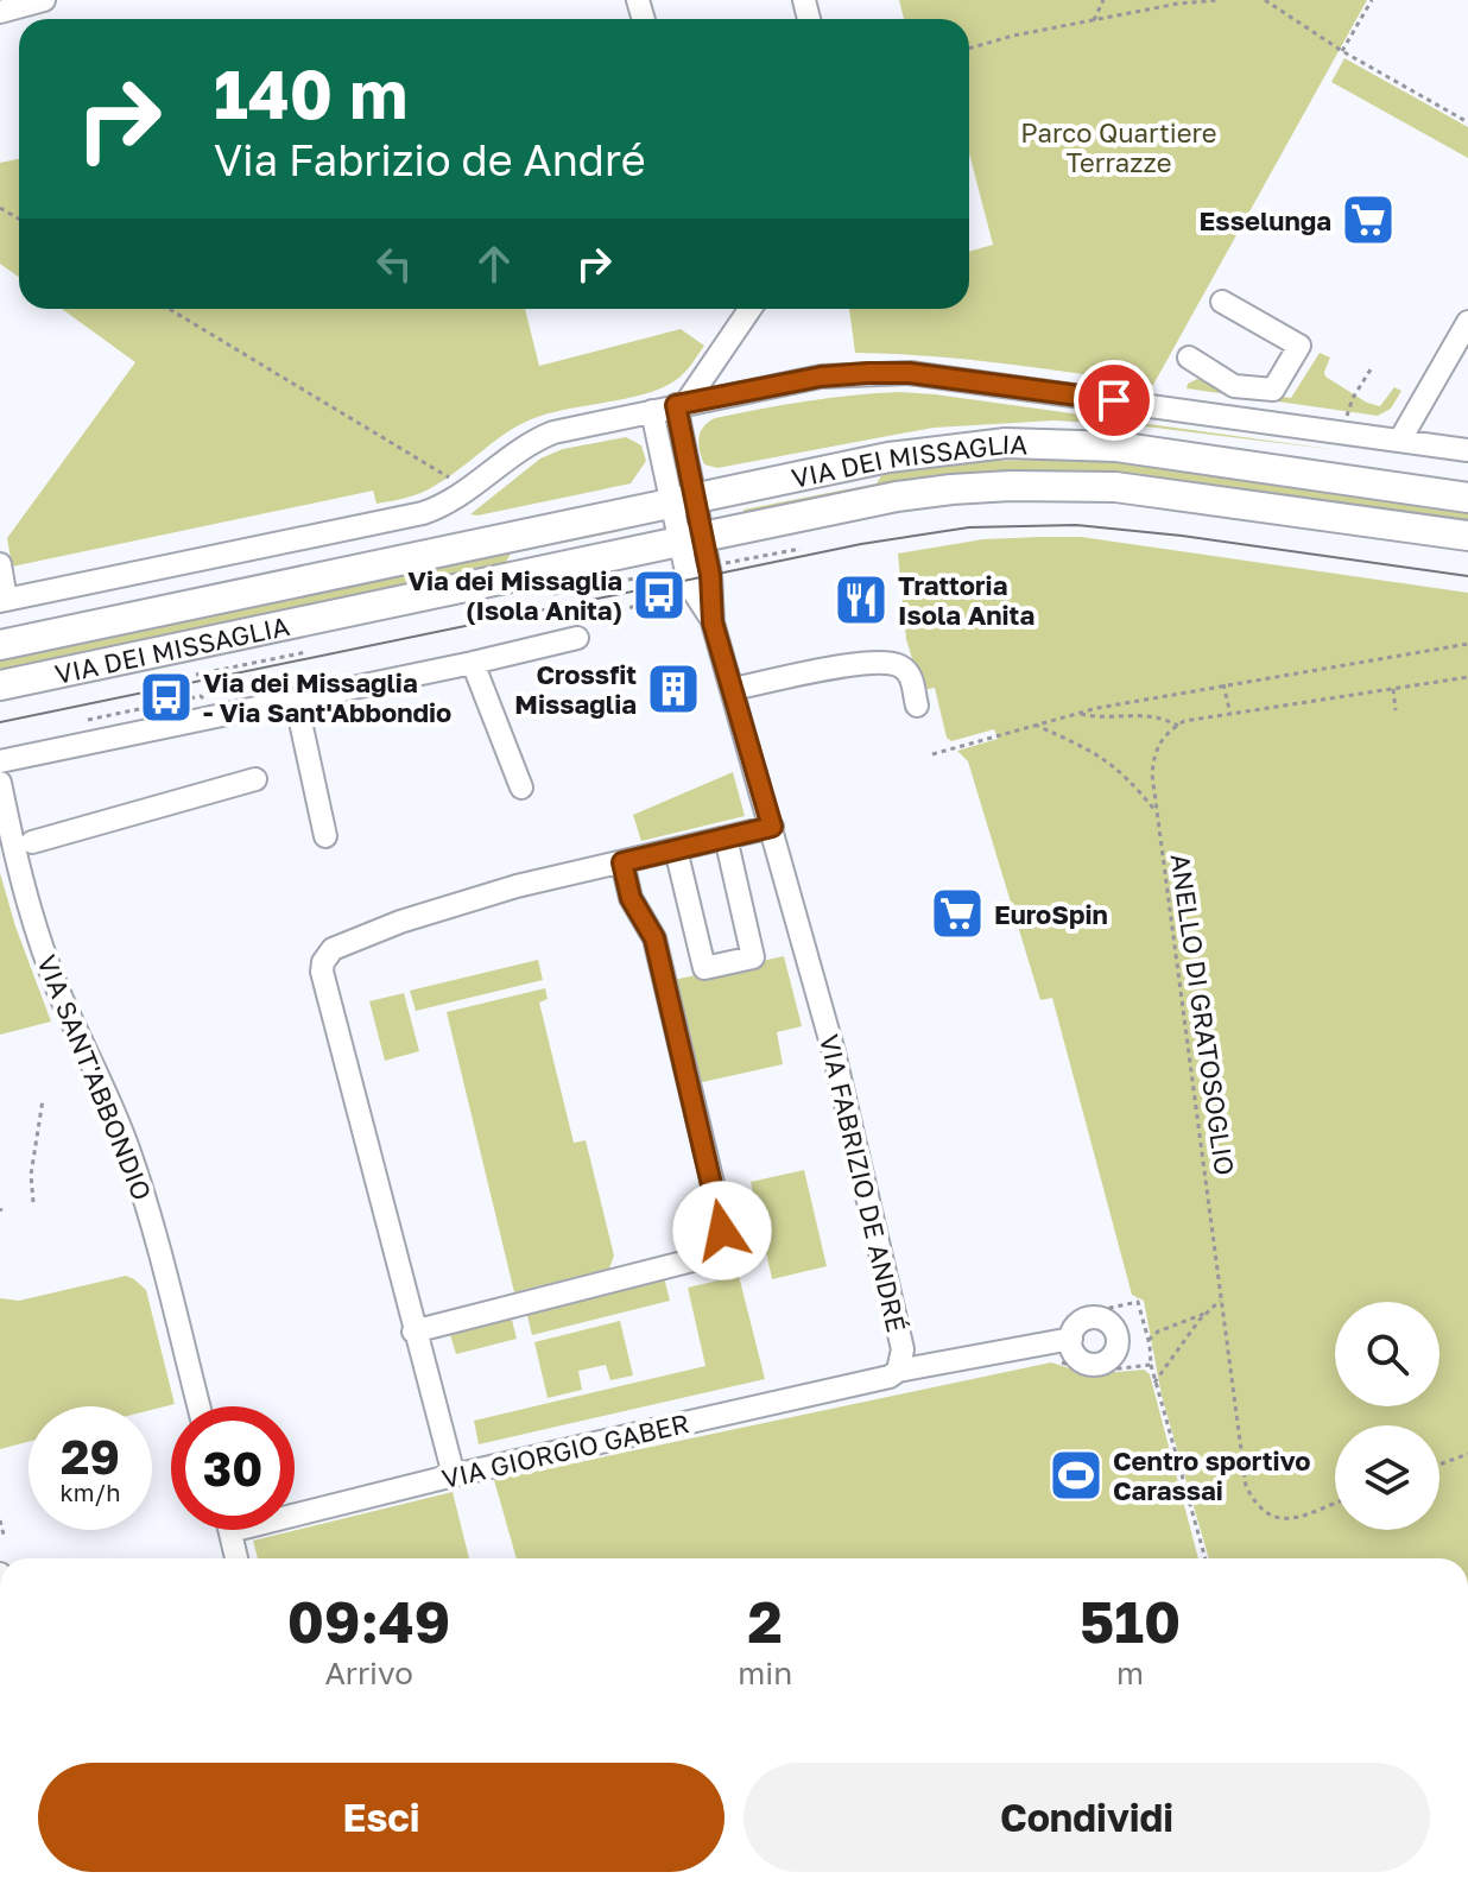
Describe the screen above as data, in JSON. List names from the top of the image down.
{
  "streets": {
    "main road": ["VIA DEI MISSAGLIA"],
    "street": ["VIA SANT'ABBONDIO", "VIA FABRIZIO DE ANDRÉ", "VIA GIORGIO GABER"],
    "path": ["ANELLO DI GRATOSOGLIO"]
  },
  "crossings": [
    ["VIA DEI MISSAGLIA", "VIA FABRIZIO DE ANDRÉ"],
    ["VIA FABRIZIO DE ANDRÉ", "VIA GIORGIO GABER"]
  ],
  "parks": ["Parco Quartiere Terrazze"],
  "places": {
    "supermarket": ["Esselunga", "EuroSpin"],
    "bus stop": ["Via dei Missaglia (Isola Anita)", "Via dei Missaglia - Via Sant'Abbondio"],
    "restaurant": ["Trattoria Isola Anita"],
    "building": ["Crossfit Missaglia"],
    "sports": ["Centro sportivo Carassai"]
  },
  "page": {
    "turn": ["140 m", "Via Fabrizio de André"],
    "speed": "29 km/h",
    "limit": "30",
    "eta": [
      "09:49",
      "Arrivo",
      "2",
      "min",
      "510",
      "m"
    ],
    "buttons": ["Esci", "Condividi"]
  }
}
